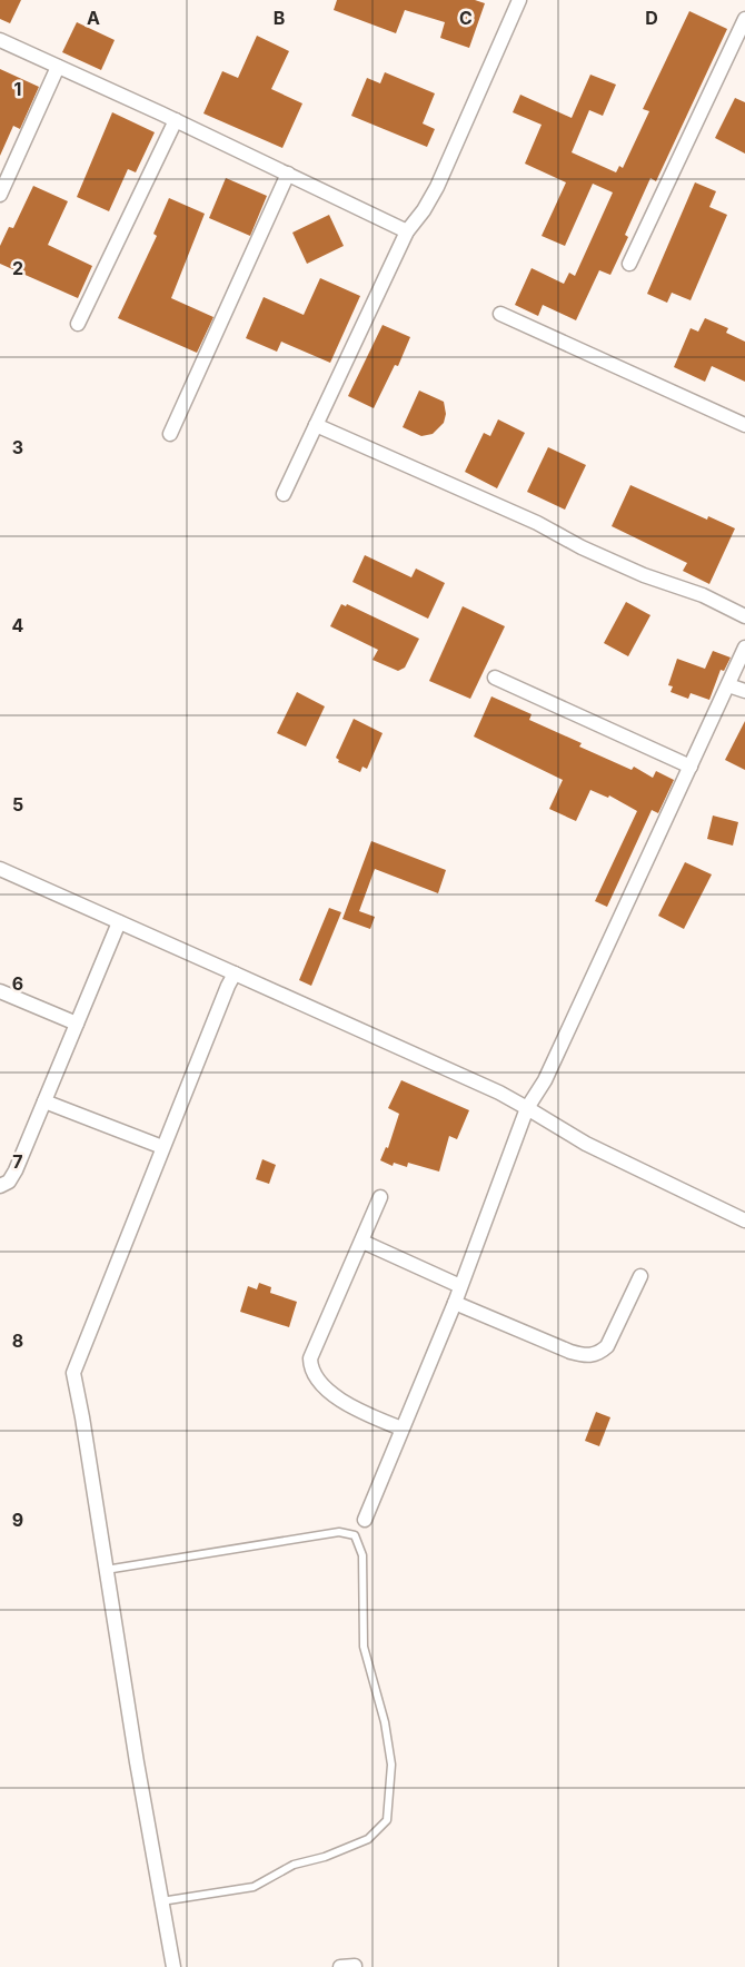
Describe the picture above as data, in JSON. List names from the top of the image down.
{
  "grid": {
    "columns": [
      "A",
      "B",
      "C",
      "D"
    ],
    "rows": [
      "1",
      "2",
      "3",
      "4",
      "5",
      "6",
      "7",
      "8",
      "9"
    ]
  }
}
